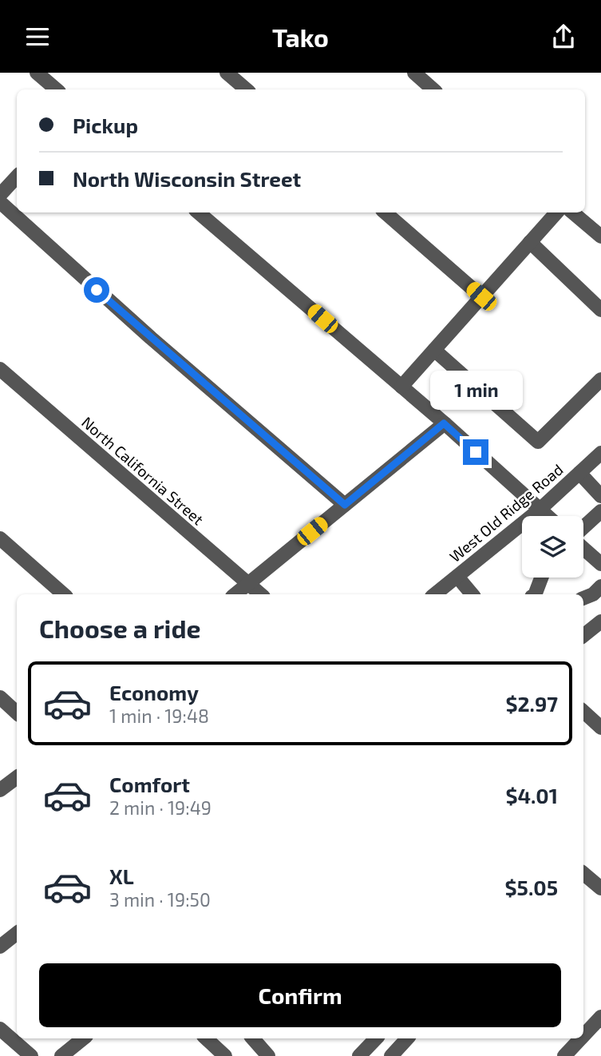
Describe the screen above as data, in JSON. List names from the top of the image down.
{
  "streets": {
    "street": ["North California Street", "West Old Ridge Road"]
  },
  "page": {
    "header": "Tako",
    "banner": ["Pickup", "North Wisconsin Street"],
    "bubble": "1 min",
    "heading": "Choose a ride",
    "list": [
      {
        "name": "Economy",
        "note": "1 min · 19:48",
        "value": "$2.97"
      },
      {
        "name": "Comfort",
        "note": "2 min · 19:49",
        "value": "$4.01"
      },
      {
        "name": "XL",
        "note": "3 min · 19:50",
        "value": "$5.05"
      }
    ],
    "buttons": "Confirm"
  }
}
